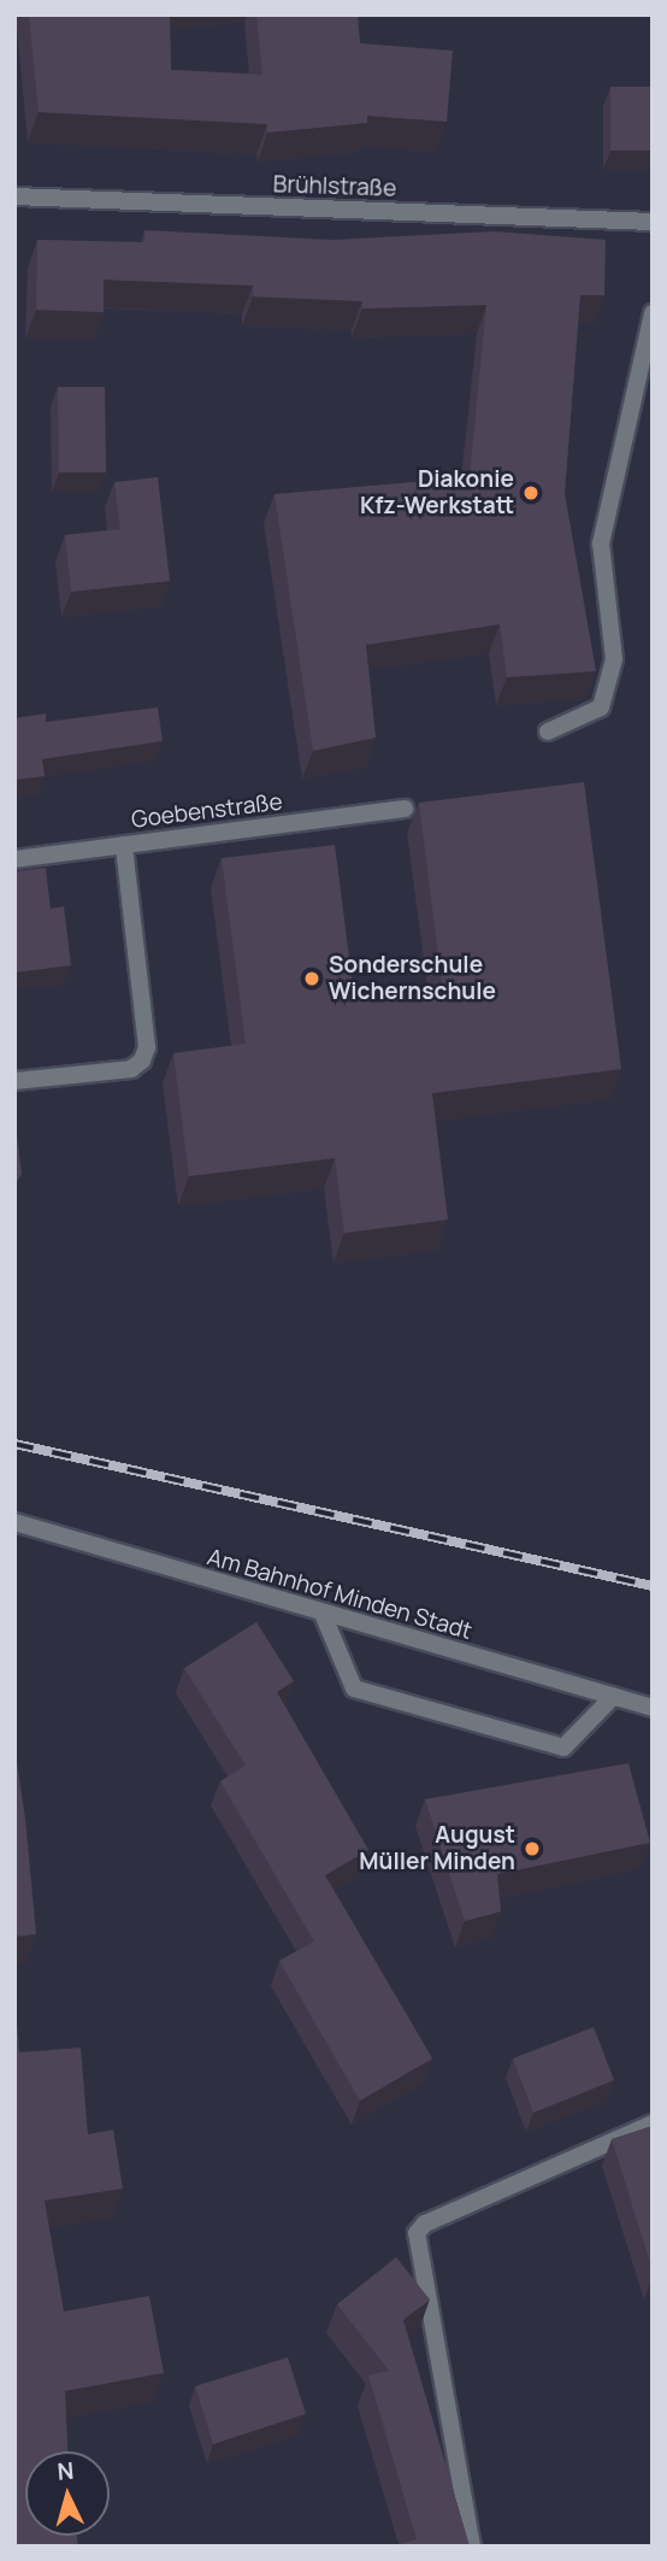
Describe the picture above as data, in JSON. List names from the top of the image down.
{
  "streets": {
    "street": ["Brühlstraße", "Goebenstraße", "Am Bahnhof Minden Stadt"]
  },
  "places": ["Diakonie Kfz-Werkstatt", "Sonderschule Wichernschule", "August Müller Minden"],
  "north": "top"
}
